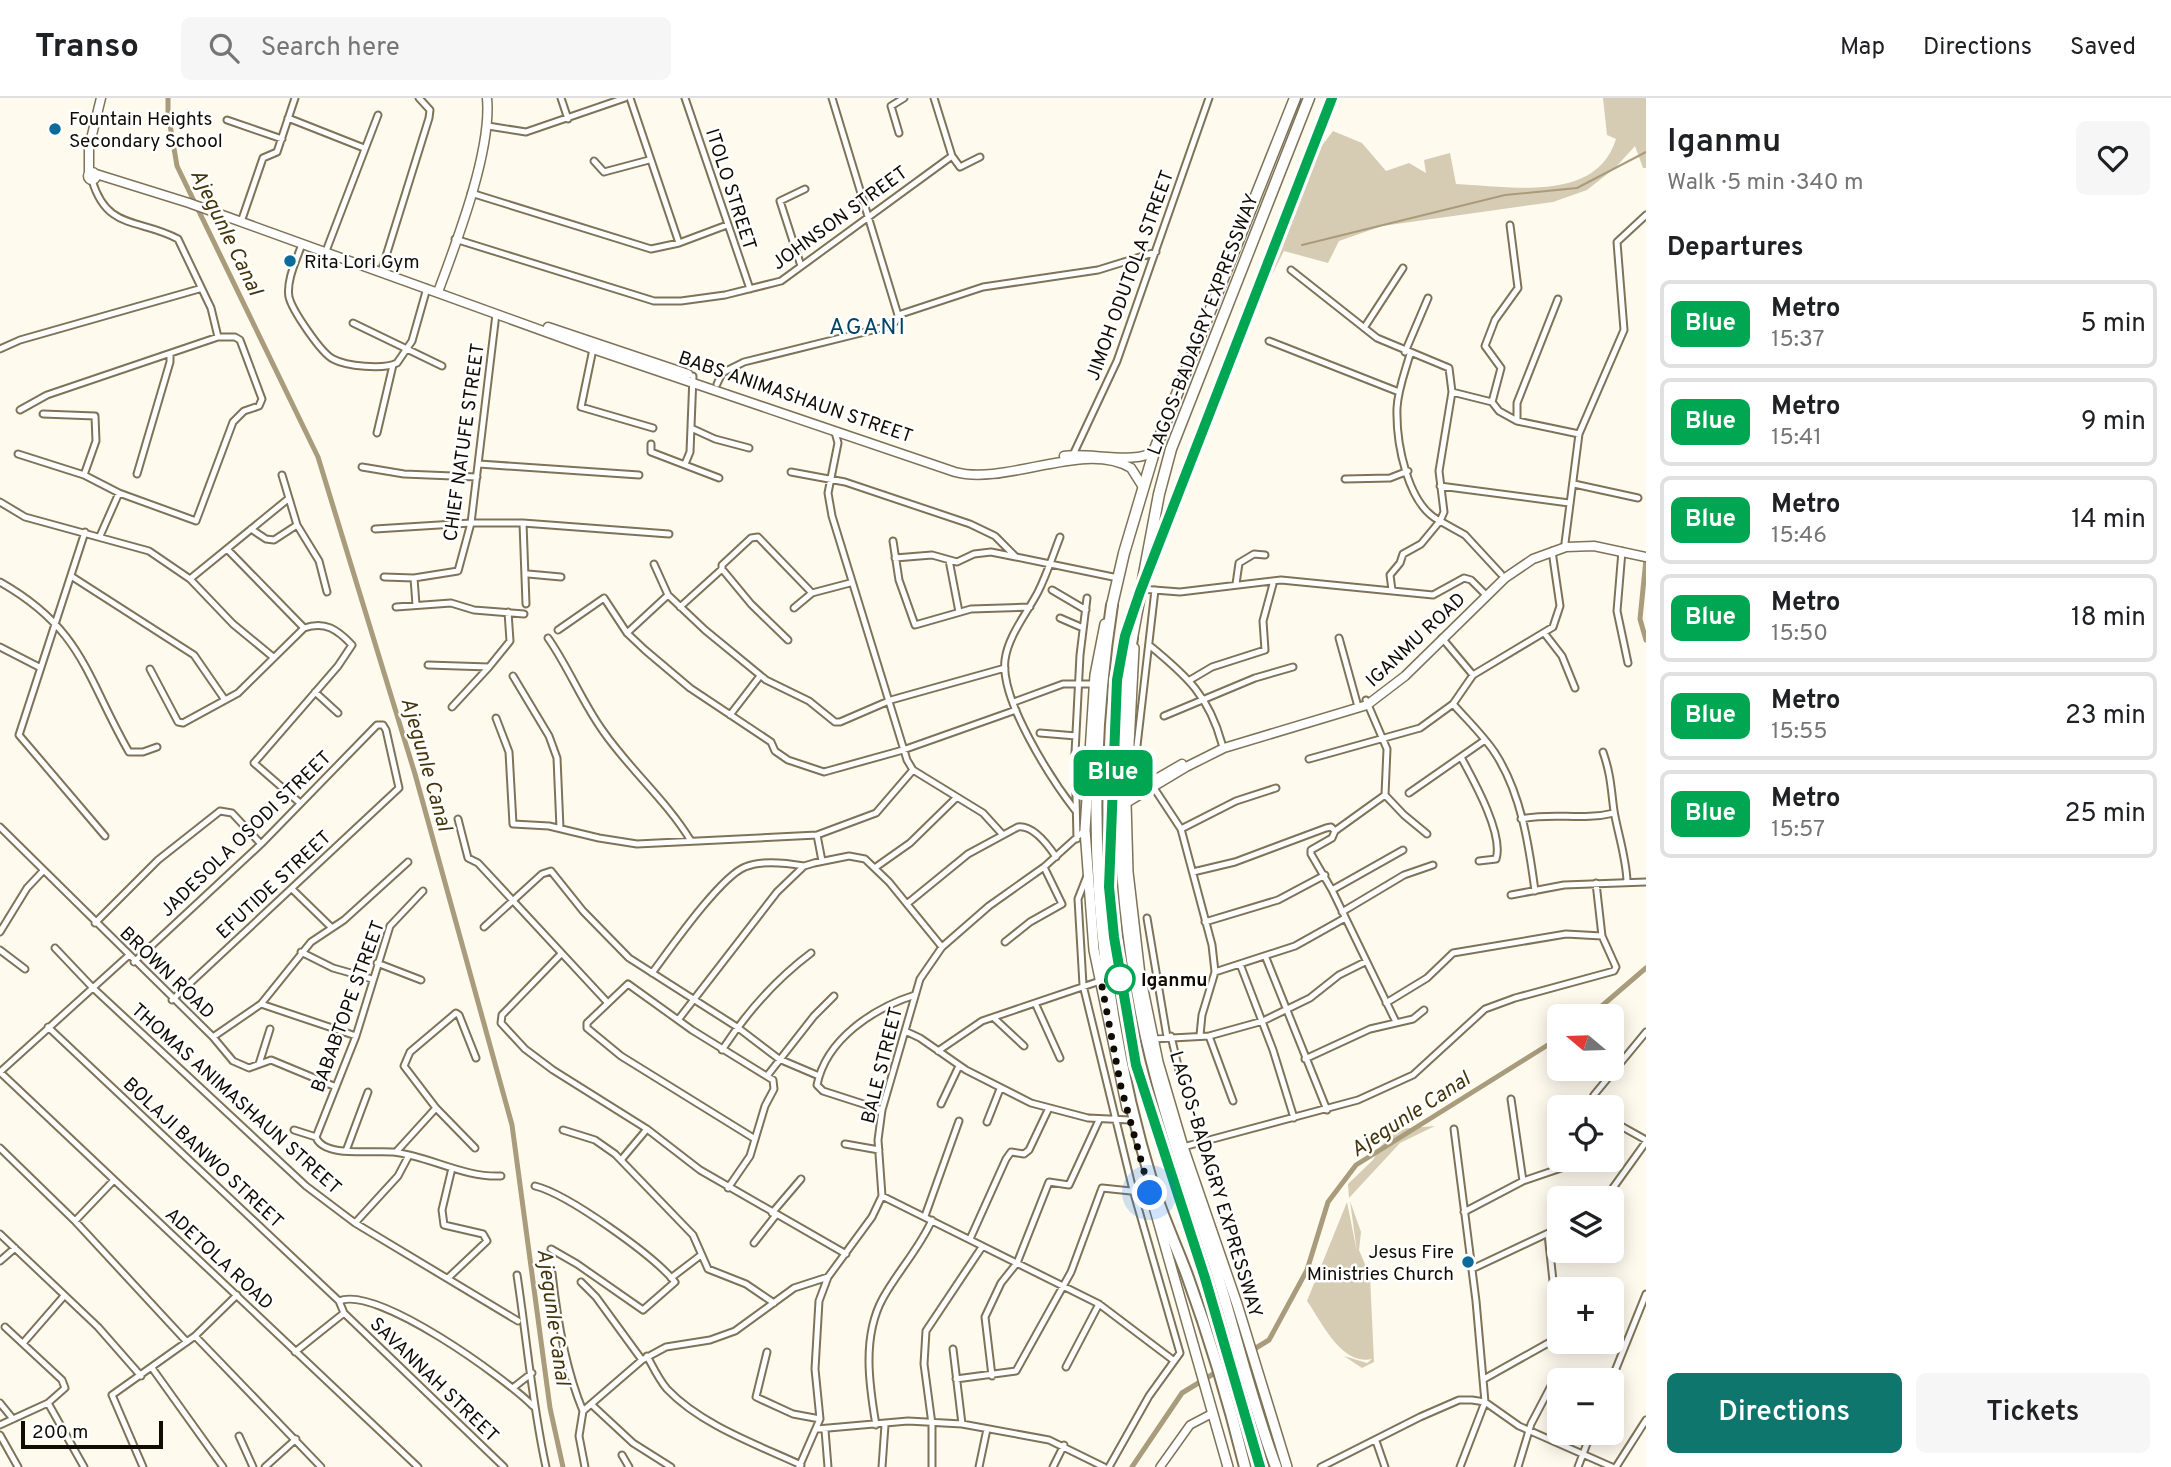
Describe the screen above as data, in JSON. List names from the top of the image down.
{
  "streets": {
    "highway": ["LAGOS-BADAGRY EXPRESSWAY"],
    "main road": ["BABS ANIMASHAUN STREET", "IGANMU ROAD"],
    "street": [
      "ITOLO STREET",
      "JOHNSON STREET",
      "JIMOH ODUTOLA STREET",
      "CHIEF NATUFE STREET",
      "JADESOLA OSODI STREET",
      "EFUTIDE STREET",
      "BROWN ROAD",
      "BABABTOPE STREET",
      "BALE STREET",
      "THOMAS ANIMASHAUN STREET",
      "BOLAJI BANWO STREET",
      "ADETOLA ROAD",
      "SAVANNAH STREET"
    ]
  },
  "crossings": [
    ["ITOLO STREET", "JOHNSON STREET"],
    ["JIMOH ODUTOLA STREET", "BABS ANIMASHAUN STREET"],
    ["LAGOS-BADAGRY EXPRESSWAY", "BABS ANIMASHAUN STREET"],
    ["LAGOS-BADAGRY EXPRESSWAY", "IGANMU ROAD"],
    ["LAGOS-BADAGRY EXPRESSWAY", "BALE STREET"],
    ["BABS ANIMASHAUN STREET", "CHIEF NATUFE STREET"],
    ["JADESOLA OSODI STREET", "EFUTIDE STREET"],
    ["JADESOLA OSODI STREET", "BROWN ROAD"],
    ["EFUTIDE STREET", "BROWN ROAD"],
    ["BROWN ROAD", "BABABTOPE STREET"],
    ["BOLAJI BANWO STREET", "SAVANNAH STREET"],
    ["ADETOLA ROAD", "SAVANNAH STREET"]
  ],
  "districts": ["AGANI"],
  "water": ["Ajegunle Canal"],
  "places": [
    "Fountain Heights Secondary School",
    "Rita Lori Gym",
    "Iganmu",
    "Jesus Fire Ministries Church"
  ],
  "lines": ["metro line Blue"],
  "scale_bar": "200 m",
  "north": "left",
  "page": {
    "header": "Transo",
    "search": "Search here",
    "nav": ["Map", "Directions", "Saved"],
    "on_map": "Blue",
    "heading": [
      ["Iganmu", "Walk · 5 min · 340 m"],
      "Departures"
    ],
    "list": [
      {
        "mark": "Blue",
        "name": "Metro",
        "note": "15:37",
        "value": "5 min"
      },
      {
        "mark": "Blue",
        "name": "Metro",
        "note": "15:41",
        "value": "9 min"
      },
      {
        "mark": "Blue",
        "name": "Metro",
        "note": "15:46",
        "value": "14 min"
      },
      {
        "mark": "Blue",
        "name": "Metro",
        "note": "15:50",
        "value": "18 min"
      },
      {
        "mark": "Blue",
        "name": "Metro",
        "note": "15:55",
        "value": "23 min"
      },
      {
        "mark": "Blue",
        "name": "Metro",
        "note": "15:57",
        "value": "25 min"
      }
    ],
    "map_buttons": ["+", "−"],
    "buttons": ["Directions", "Tickets"],
    "scale": "200 m"
  }
}
